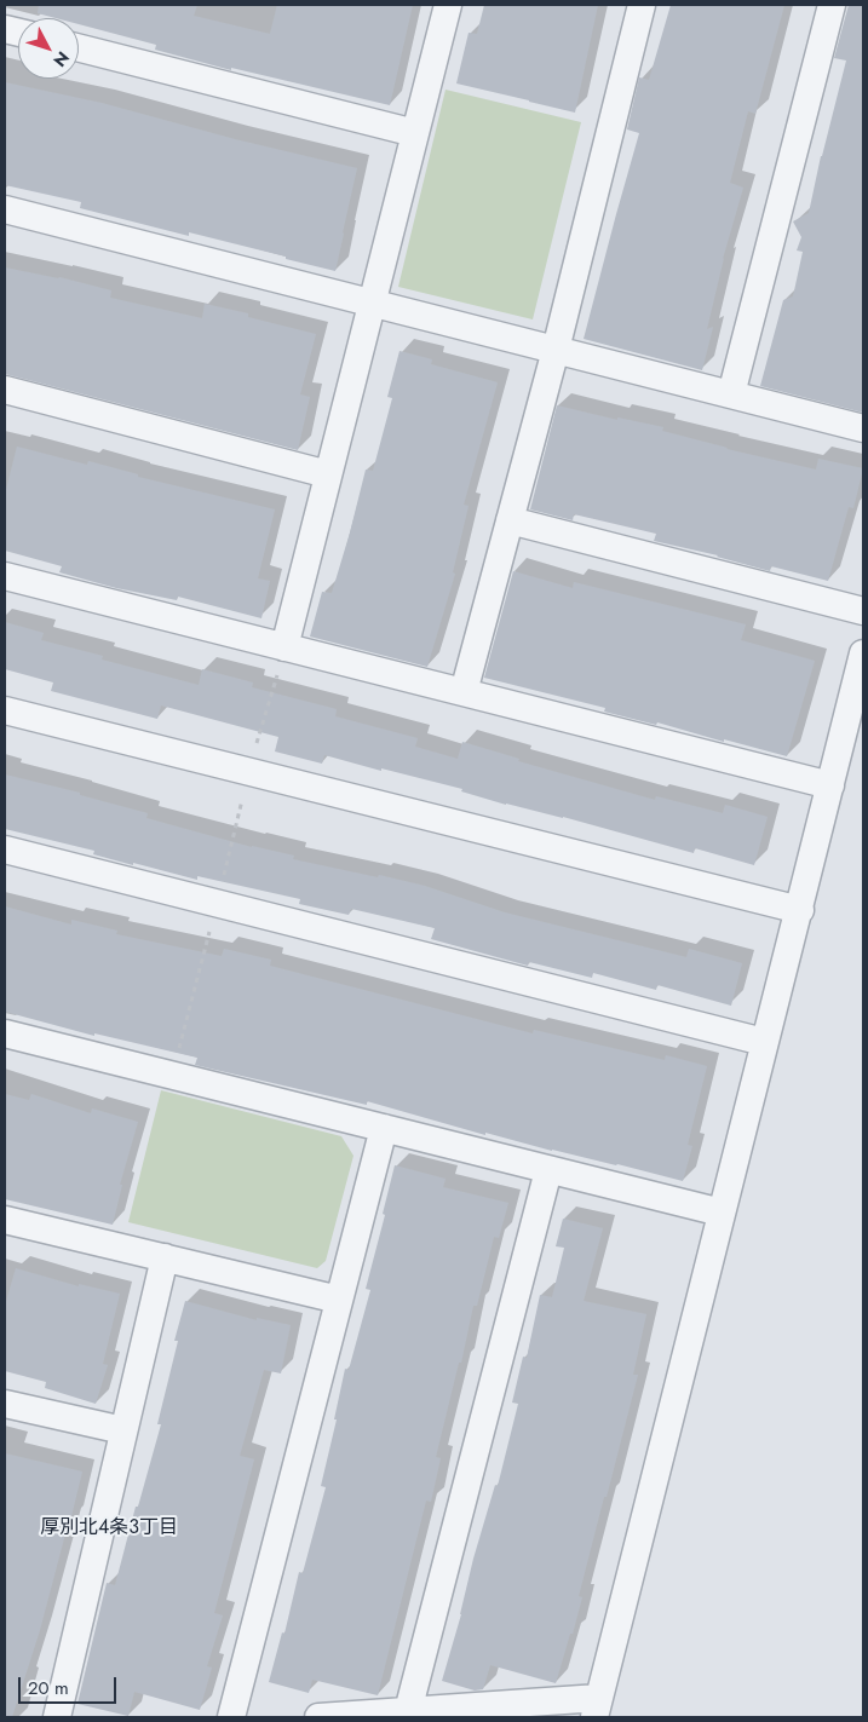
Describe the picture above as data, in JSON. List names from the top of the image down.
{
  "districts": ["厚別北4条3丁目"],
  "scale_bar": "20 m",
  "north": "bottom right"
}
